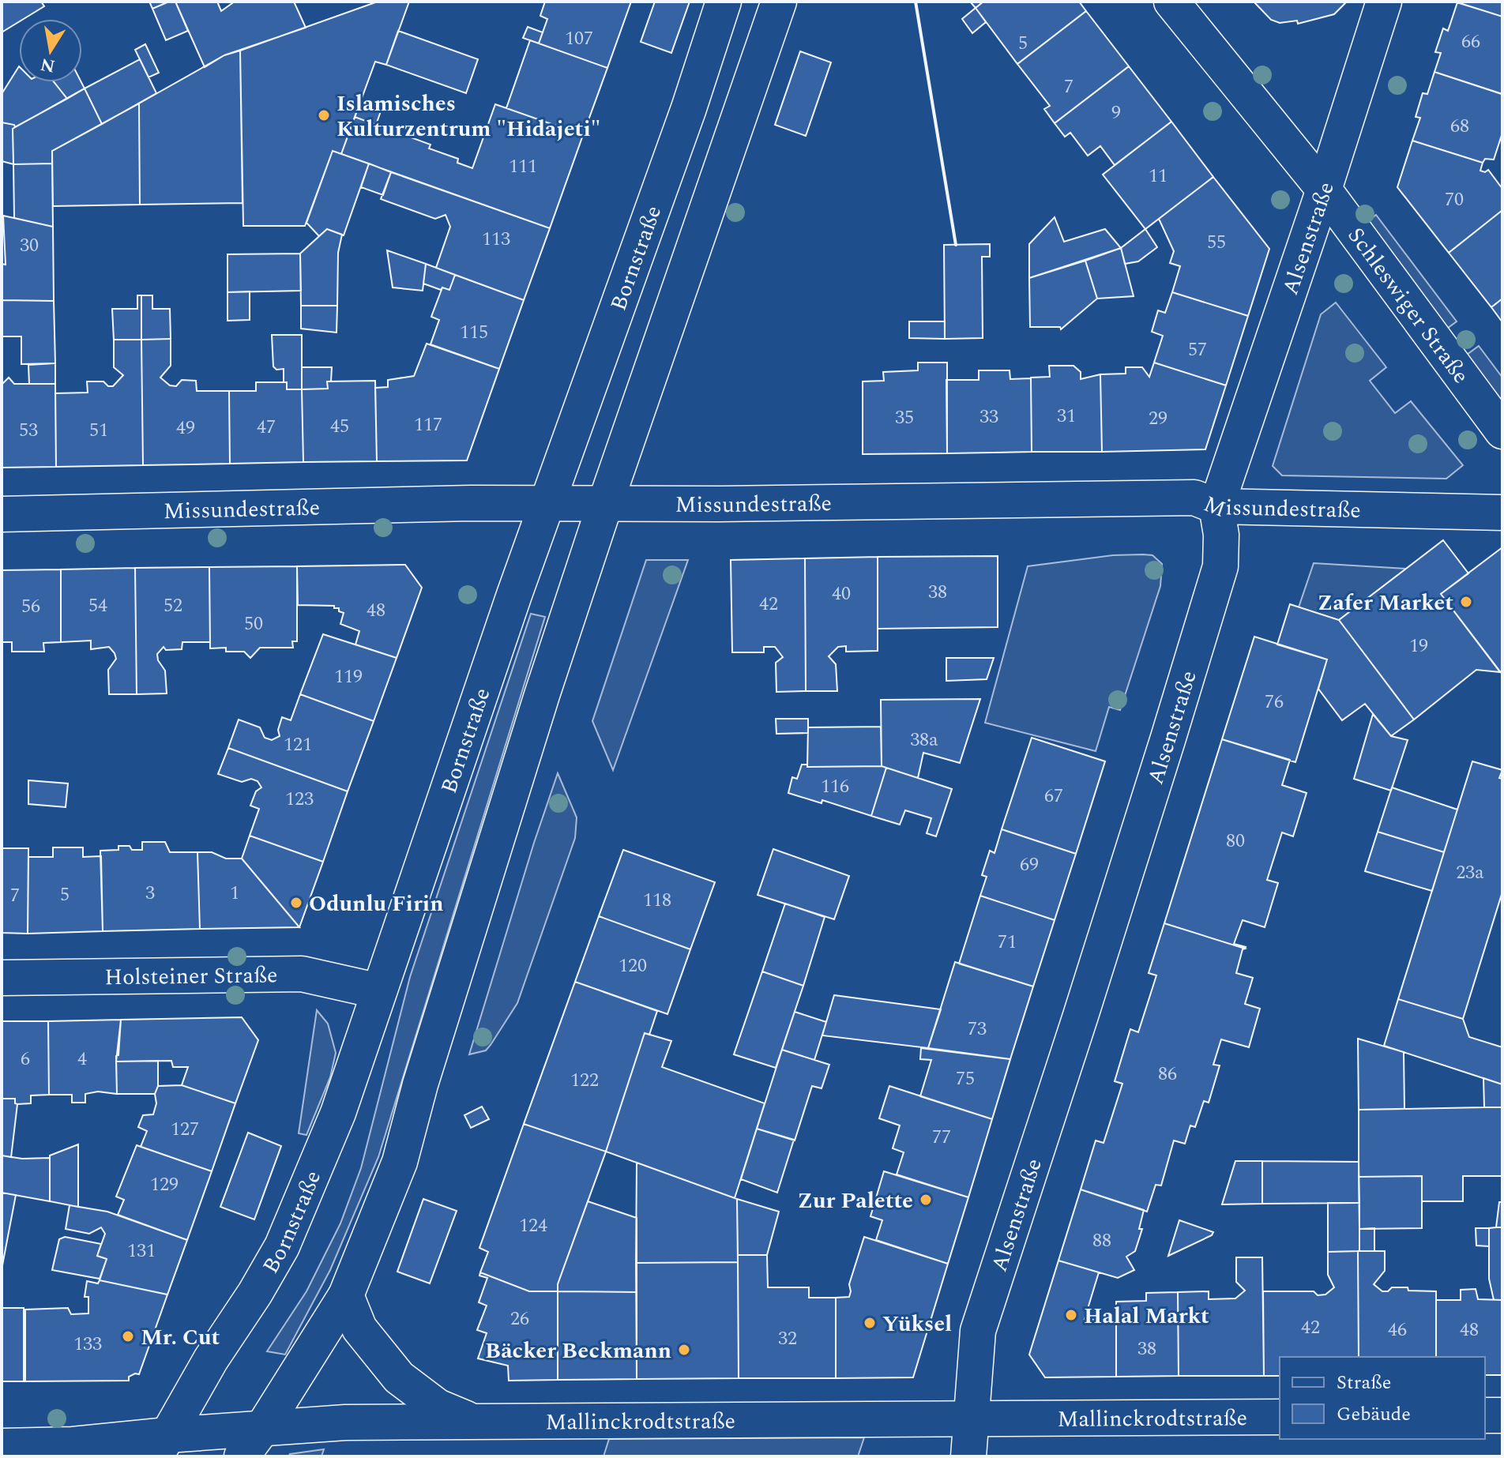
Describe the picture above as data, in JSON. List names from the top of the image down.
{
  "streets": {
    "main road": [
      "Alsenstraße",
      "Bornstraße",
      "Schleswiger Straße",
      "Missundestraße",
      "Holsteiner Straße",
      "Mallinckrodtstraße"
    ]
  },
  "crossings": [
    ["Alsenstraße", "Schleswiger Straße"],
    ["Alsenstraße", "Missundestraße"],
    ["Alsenstraße", "Mallinckrodtstraße"],
    ["Bornstraße", "Missundestraße"],
    ["Bornstraße", "Holsteiner Straße"],
    ["Bornstraße", "Mallinckrodtstraße"]
  ],
  "places": [
    "Islamisches Kulturzentrum \"Hidajeti\"",
    "Zafer Market",
    "Odunlu Firin",
    "Zur Palette",
    "Halal Markt",
    "Yüksel",
    "Mr. Cut",
    "Bäcker Beckmann"
  ],
  "house_numbers": [
    "107",
    "66",
    "5",
    "7",
    "9",
    "68",
    "111",
    "11",
    "70",
    "113",
    "55",
    "30",
    "115",
    "57",
    "31",
    "33",
    "35",
    "29",
    "117",
    "45",
    "47",
    "49",
    "53",
    "51",
    "38",
    "40",
    "42",
    "54",
    "52",
    "56",
    "48",
    "50",
    "19",
    "119",
    "76",
    "38a",
    "121",
    "116",
    "67",
    "123",
    "80",
    "69",
    "23a",
    "3",
    "1",
    "5",
    "7",
    "118",
    "71",
    "120",
    "73",
    "6",
    "4",
    "86",
    "75",
    "122",
    "127",
    "77",
    "129",
    "124",
    "88",
    "131",
    "26",
    "42",
    "46",
    "48",
    "32",
    "133",
    "38"
  ],
  "legend": ["Straße", "Gebäude"],
  "north": "bottom"
}
